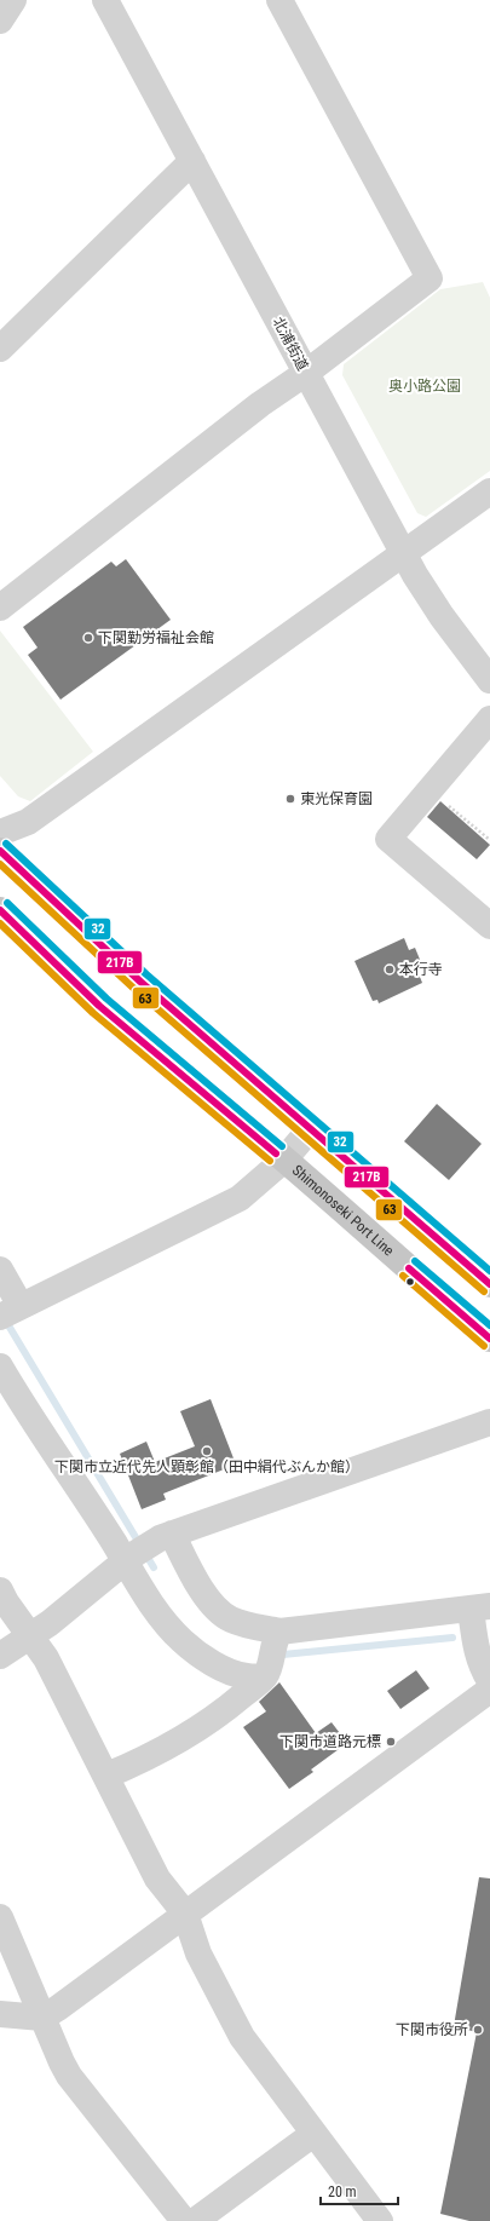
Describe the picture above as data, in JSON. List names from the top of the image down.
{
  "streets": {
    "main road": ["Shimonoseki Port Line"],
    "street": ["北浦街道"]
  },
  "parks": ["奥小路公園"],
  "places": [
    "下関勤労福祉会館",
    "東光保育園",
    "本行寺",
    "下関市立近代先人顕彰館（田中絹代ぶんか館）",
    "下関市道路元標",
    "下関市役所"
  ],
  "lines": ["transit line 32", "transit line 217B", "transit line 63"],
  "scale_bar": "20 m"
}
